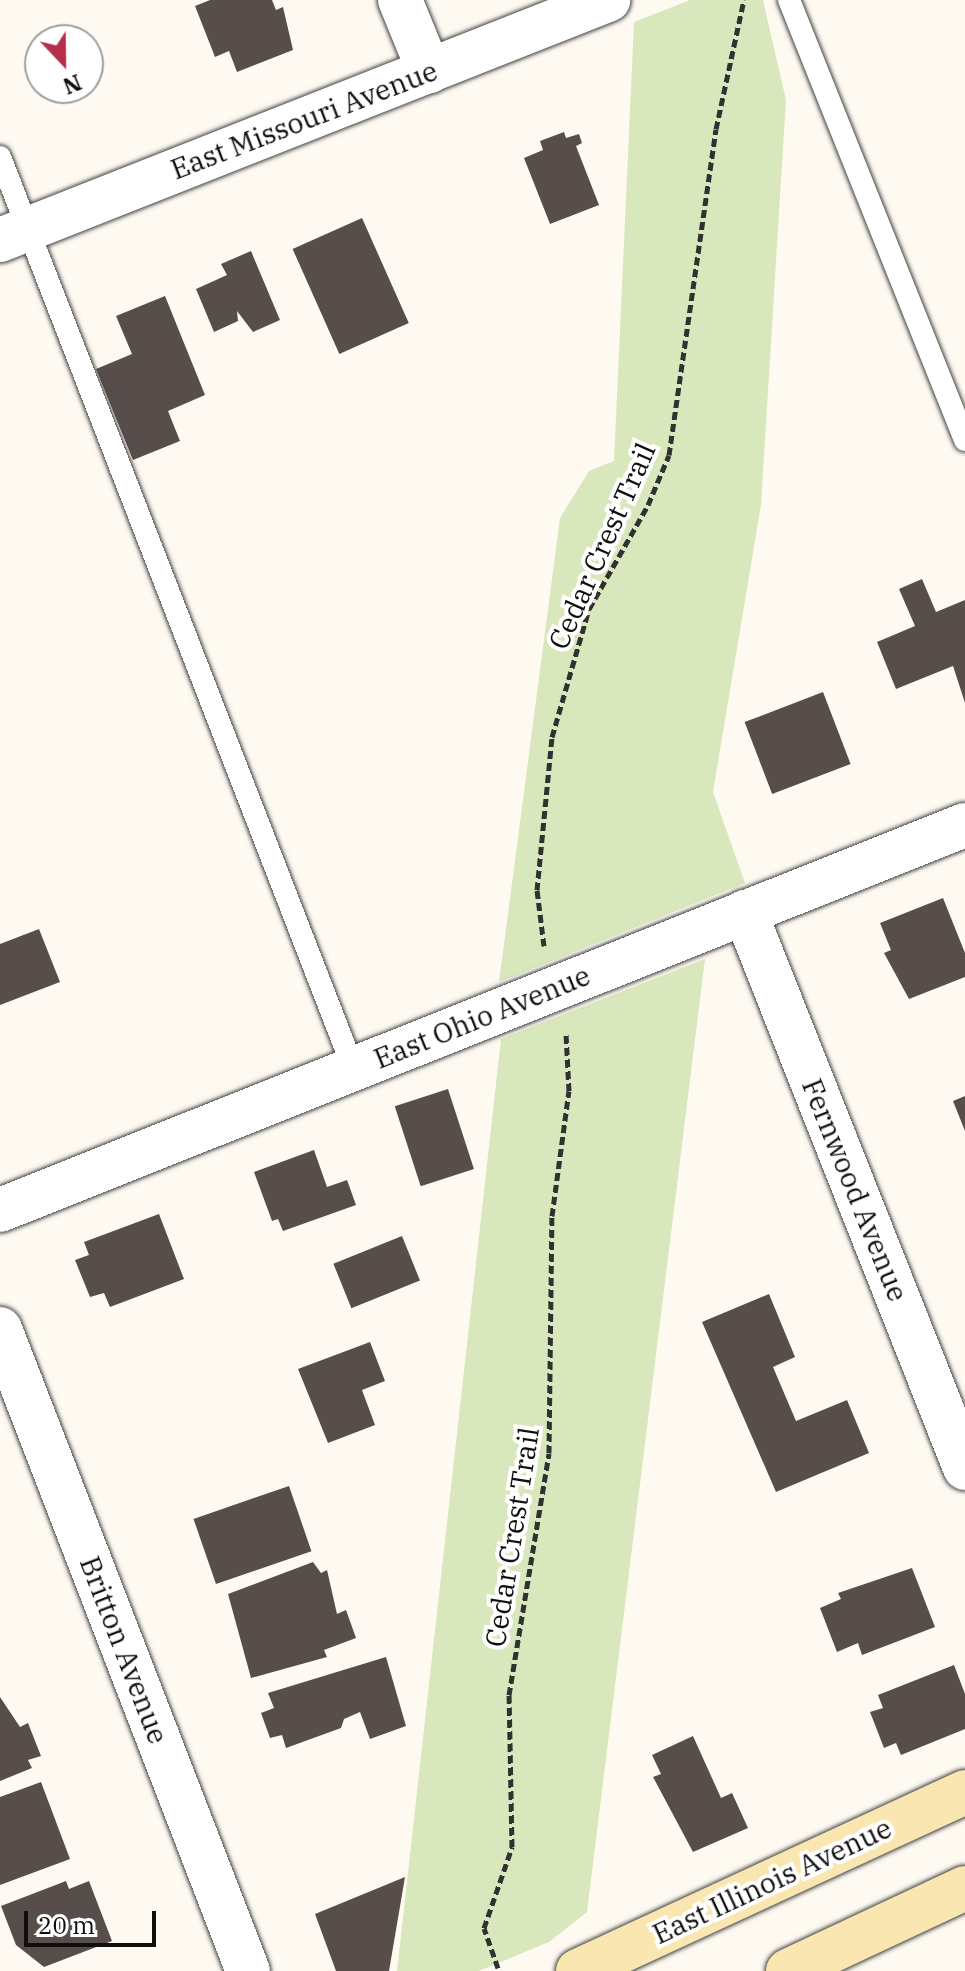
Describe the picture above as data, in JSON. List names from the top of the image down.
{
  "streets": {
    "main road": ["East Illinois Avenue"],
    "street": [
      "East Missouri Avenue",
      "East Ohio Avenue",
      "Fernwood Avenue",
      "Britton Avenue"
    ],
    "path": ["Cedar Crest Trail"]
  },
  "crossings": [
    ["East Ohio Avenue", "Fernwood Avenue"]
  ],
  "scale_bar": "20 m",
  "north": "bottom"
}
